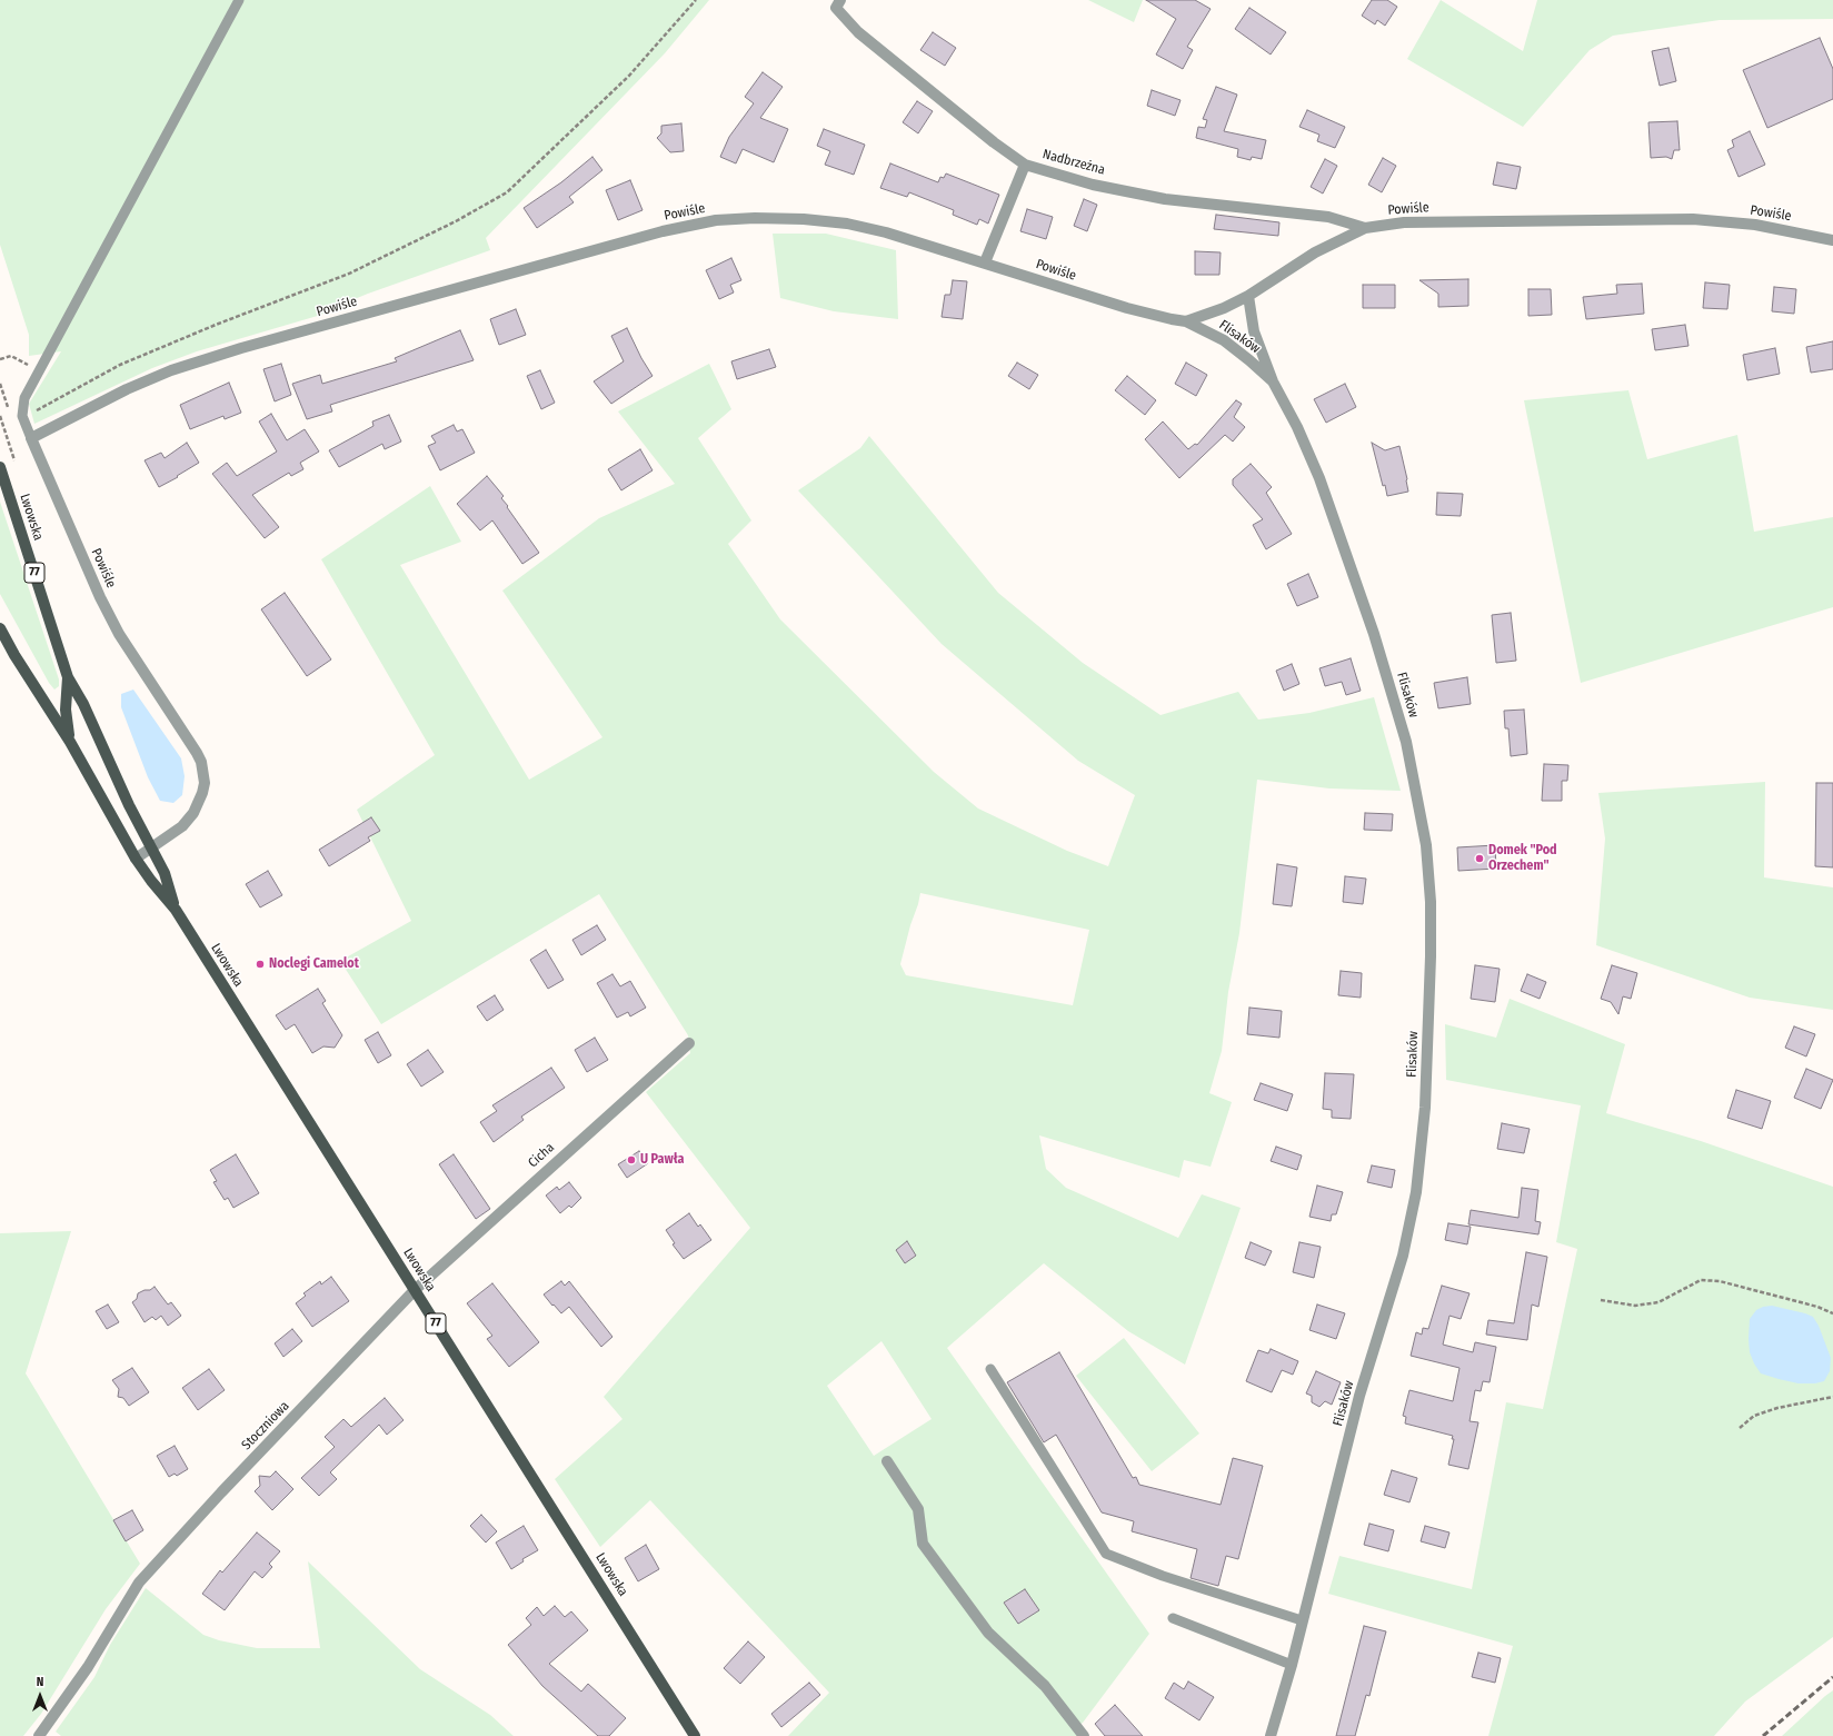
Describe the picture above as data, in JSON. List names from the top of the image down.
{
  "streets": {
    "main road": ["Lwowska", "77"],
    "street": [
      "Nadbrzeżna",
      "Powiśle",
      "Flisaków",
      "Cicha",
      "Stoczniowa"
    ]
  },
  "crossings": [
    ["Nadbrzeżna", "Powiśle"],
    ["Powiśle", "Flisaków"],
    ["Powiśle", "Lwowska"],
    ["Lwowska", "Cicha"],
    ["Lwowska", "Stoczniowa"],
    ["Cicha", "Stoczniowa"]
  ],
  "places": ["Domek \"Pod Orzechem\"", "Noclegi Camelot", "U Pawła"],
  "north": "top"
}
